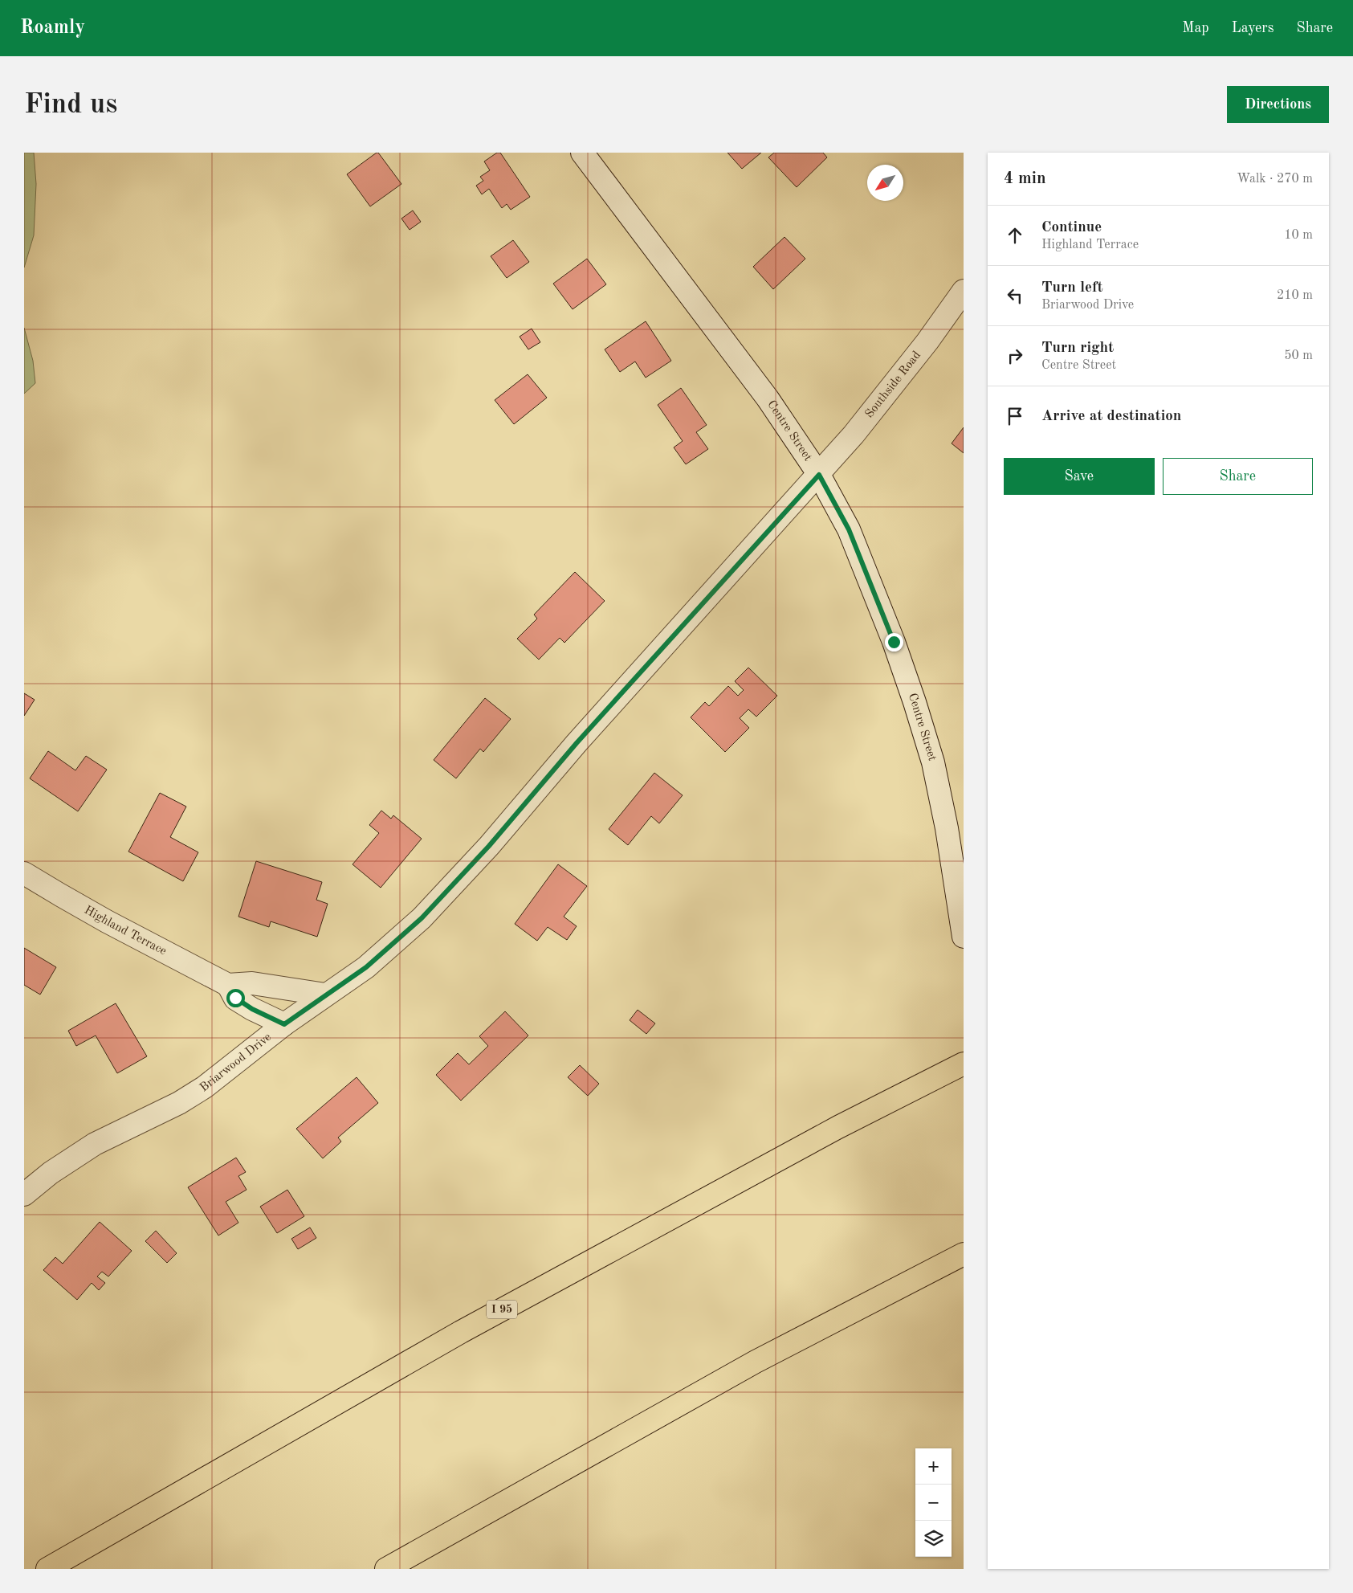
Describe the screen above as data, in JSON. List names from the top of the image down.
{
  "streets": {
    "highway": ["I 95"],
    "street": [
      "Southside Road",
      "Centre Street",
      "Highland Terrace",
      "Briarwood Drive"
    ]
  },
  "crossings": [
    ["Southside Road", "Centre Street"],
    ["Southside Road", "Briarwood Drive"],
    ["Centre Street", "Briarwood Drive"],
    ["Highland Terrace", "Briarwood Drive"]
  ],
  "north": "bottom left",
  "page": {
    "header": "Roamly",
    "nav": ["Map", "Layers", "Share"],
    "buttons": [
      "Directions",
      ["Save", "Share"]
    ],
    "title": "Find us",
    "heading": ["4 min", "Walk · 270 m"],
    "list": [
      ["Continue", "Highland Terrace", "10 m"],
      ["Turn left", "Briarwood Drive", "210 m"],
      ["Turn right", "Centre Street", "50 m"],
      "Arrive at destination"
    ],
    "map_buttons": ["+", "−"]
  }
}
